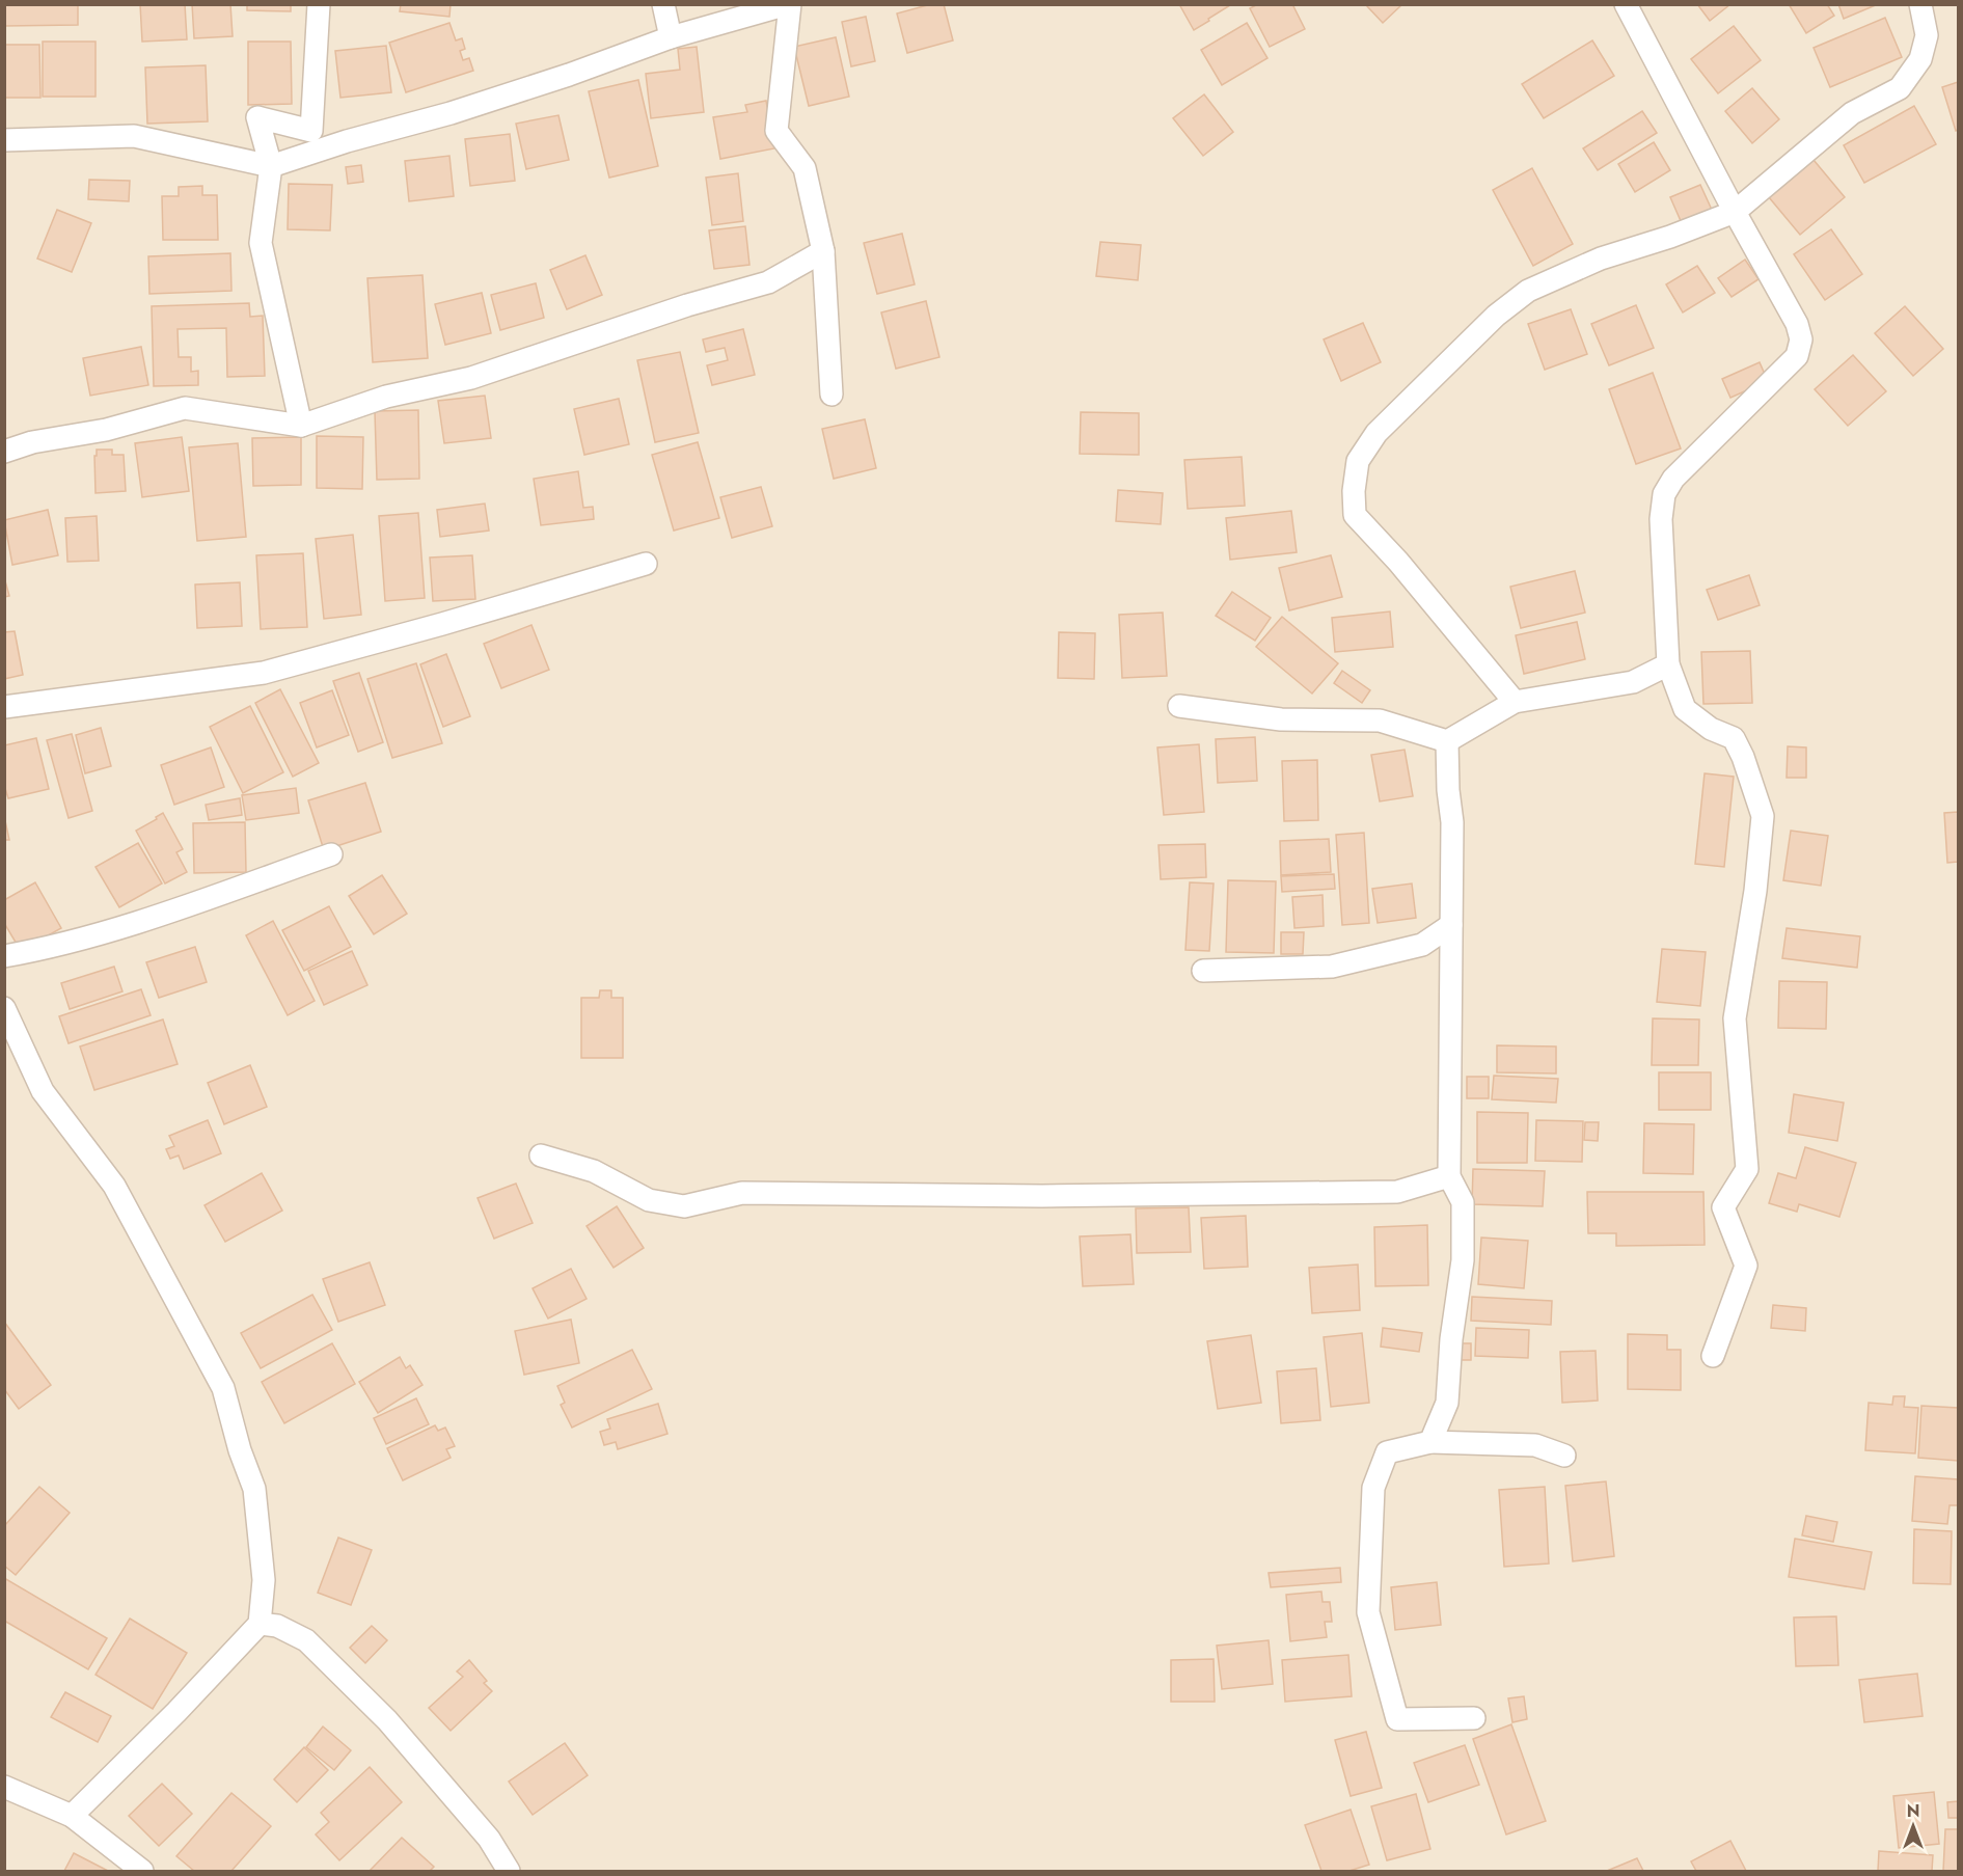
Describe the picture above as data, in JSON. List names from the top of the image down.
{
  "north": "top"
}
